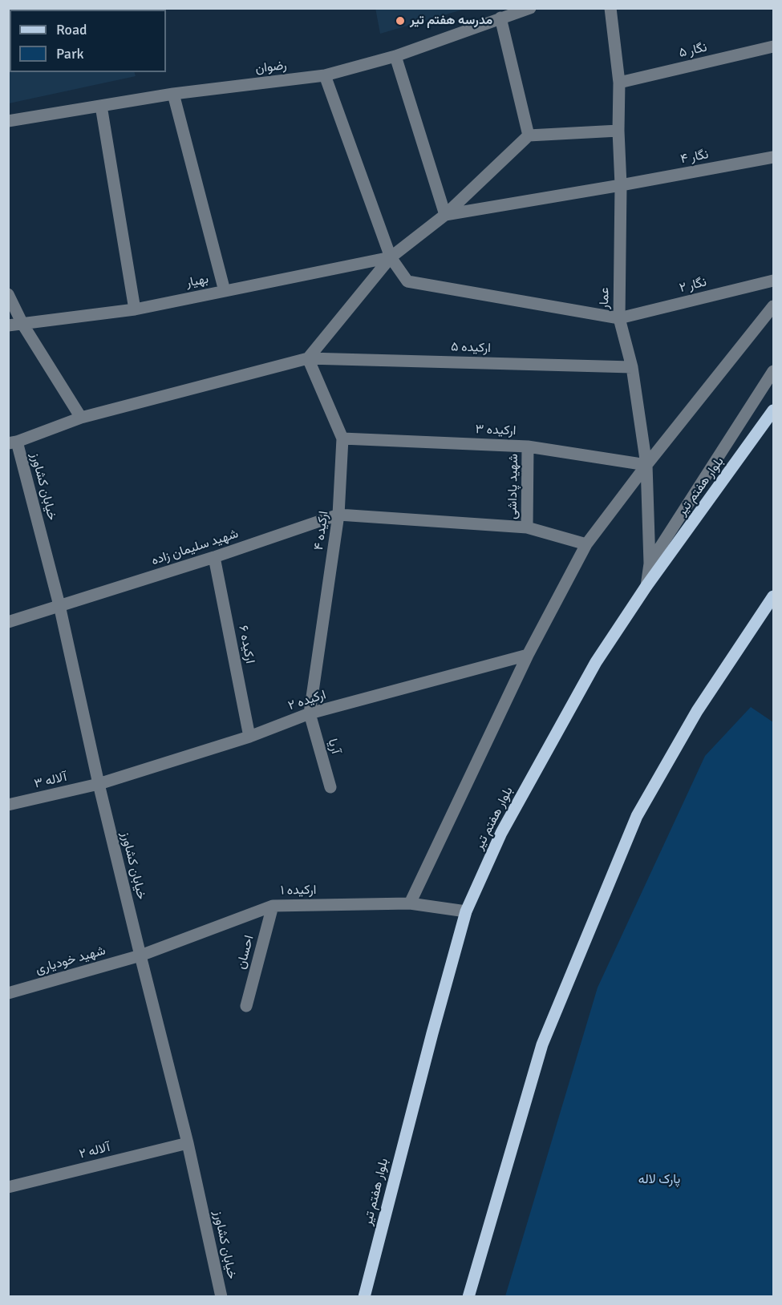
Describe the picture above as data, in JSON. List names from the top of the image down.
{
  "streets": {
    "main road": ["بلوار هفتم تیر"],
    "street": [
      "نگار ۵",
      "رضوان",
      "نگار ۴",
      "بهیار",
      "نگار ۲",
      "عمار",
      "ارکیده ۵",
      "ارکیده ۳",
      "خیابان کشاورز",
      "شهید پاداشی",
      "ارکیده ۴",
      "شهید سلیمان زاده",
      "ارکیده ۶",
      "ارکیده ۲",
      "آریا",
      "آلاله ۳",
      "ارکیده ۱",
      "احسان",
      "شهید خودیاری",
      "آلاله ۲"
    ]
  },
  "crossings": [
    ["نگار ۵", "عمار"],
    ["نگار ۴", "عمار"],
    ["نگار ۲", "عمار"],
    ["عمار", "ارکیده ۵"],
    ["عمار", "ارکیده ۳"],
    ["عمار", "بلوار هفتم تیر"],
    ["ارکیده ۵", "خیابان کشاورز"],
    ["ارکیده ۵", "ارکیده ۴"],
    ["ارکیده ۳", "شهید پاداشی"],
    ["ارکیده ۳", "ارکیده ۴"],
    ["خیابان کشاورز", "شهید سلیمان زاده"],
    ["خیابان کشاورز", "ارکیده ۲"],
    ["خیابان کشاورز", "آلاله ۳"],
    ["خیابان کشاورز", "ارکیده ۱"],
    ["خیابان کشاورز", "شهید خودیاری"],
    ["خیابان کشاورز", "آلاله ۲"],
    ["بلوار هفتم تیر", "ارکیده ۱"],
    ["ارکیده ۴", "شهید سلیمان زاده"],
    ["ارکیده ۴", "ارکیده ۲"],
    ["ارکیده ۴", "آریا"],
    ["شهید سلیمان زاده", "ارکیده ۶"],
    ["ارکیده ۶", "ارکیده ۲"],
    ["ارکیده ۲", "آریا"],
    ["ارکیده ۲", "آلاله ۳"],
    ["ارکیده ۱", "احسان"],
    ["ارکیده ۱", "شهید خودیاری"]
  ],
  "parks": ["پارک لاله"],
  "places": ["مدرسه هفتم تیر"],
  "legend": ["Road", "Park"]
}
